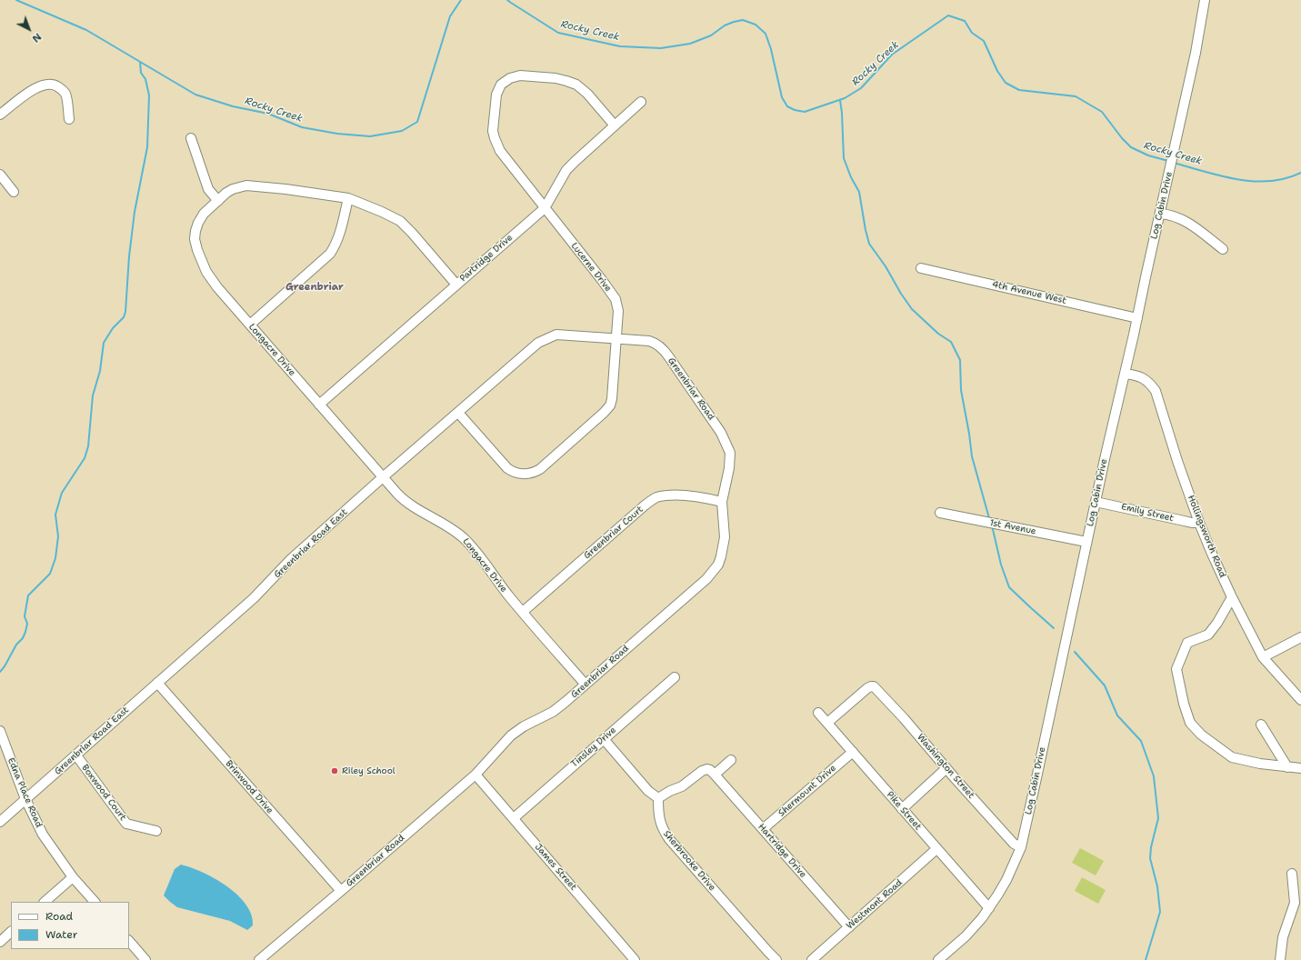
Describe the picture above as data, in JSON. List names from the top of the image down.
{
  "streets": {
    "street": [
      "Log Cabin Drive",
      "Partridge Drive",
      "Lucerne Drive",
      "4th Avenue West",
      "Longacre Drive",
      "Greenbriar Road",
      "Emily Street",
      "1st Avenue",
      "Greenbriar Court",
      "Hollingsworth Road",
      "Greenbriar Road East",
      "Tinsley Drive",
      "Washington Street",
      "Brinwood Drive",
      "Shermount Drive",
      "Edna Place Road",
      "Boxwood Court",
      "Pike Street",
      "Hartridge Drive",
      "Sherbrooke Drive",
      "James Street",
      "Westmont Road"
    ]
  },
  "crossings": [
    ["Log Cabin Drive", "4th Avenue West"],
    ["Log Cabin Drive", "Emily Street"],
    ["Log Cabin Drive", "1st Avenue"],
    ["Log Cabin Drive", "Hollingsworth Road"],
    ["Log Cabin Drive", "Washington Street"],
    ["Log Cabin Drive", "Pike Street"],
    ["Partridge Drive", "Lucerne Drive"],
    ["Partridge Drive", "Longacre Drive"],
    ["Lucerne Drive", "Greenbriar Road"],
    ["Lucerne Drive", "Greenbriar Road East"],
    ["Longacre Drive", "Greenbriar Road"],
    ["Longacre Drive", "Greenbriar Court"],
    ["Longacre Drive", "Greenbriar Road East"],
    ["Greenbriar Road", "Greenbriar Court"],
    ["Greenbriar Road", "Greenbriar Road East"],
    ["Greenbriar Road", "Brinwood Drive"],
    ["Greenbriar Road", "James Street"],
    ["Emily Street", "Hollingsworth Road"],
    ["Greenbriar Road East", "Brinwood Drive"],
    ["Greenbriar Road East", "Edna Place Road"],
    ["Greenbriar Road East", "Boxwood Court"],
    ["Tinsley Drive", "James Street"],
    ["Washington Street", "Pike Street"],
    ["Shermount Drive", "Pike Street"],
    ["Shermount Drive", "Hartridge Drive"],
    ["Pike Street", "Westmont Road"],
    ["Hartridge Drive", "Westmont Road"]
  ],
  "districts": ["Greenbriar"],
  "water": ["Rocky Creek"],
  "places": ["Riley School"],
  "legend": ["Road", "Water"],
  "north": "bottom right"
}
